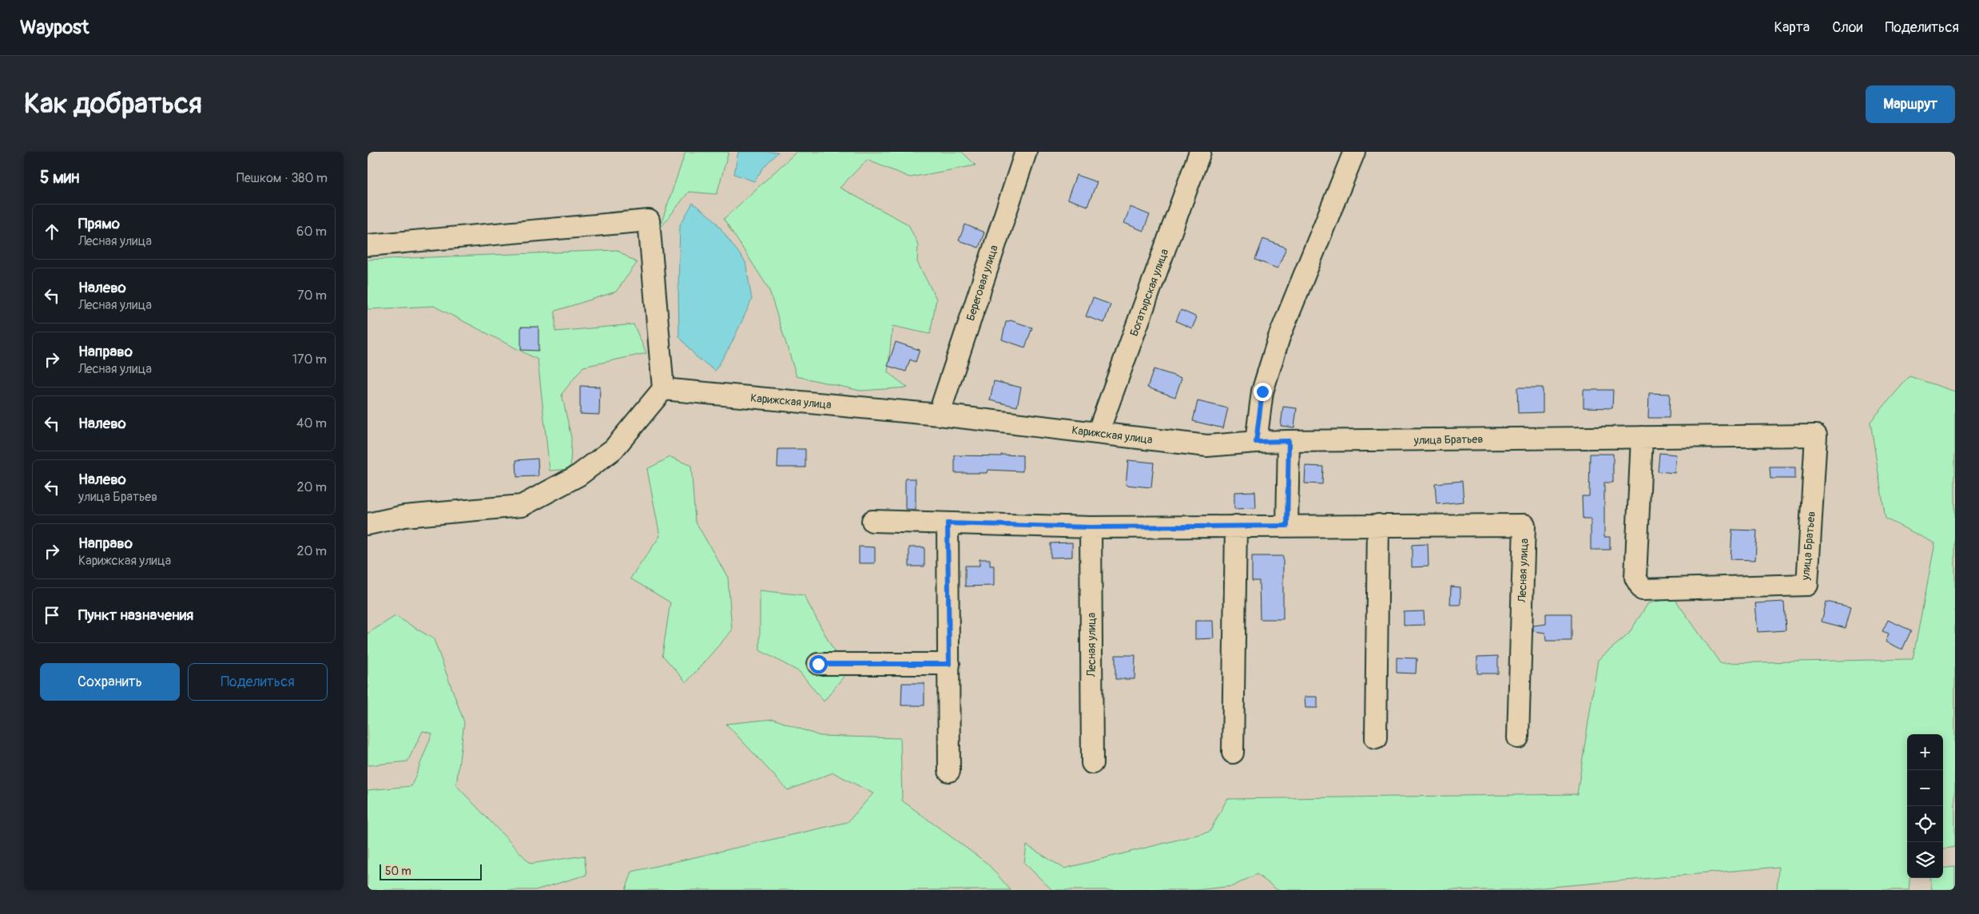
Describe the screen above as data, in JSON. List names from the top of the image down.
{
  "streets": {
    "street": [
      "Береговая улица",
      "Богатырская улица",
      "Карижская улица",
      "улица Братьев",
      "Лесная улица"
    ]
  },
  "crossings": [
    ["Береговая улица", "Карижская улица"],
    ["Богатырская улица", "Карижская улица"],
    ["Карижская улица", "улица Братьев"]
  ],
  "scale_bar": "50 m",
  "page": {
    "header": "Waypost",
    "nav": ["Карта", "Слои", "Поделиться"],
    "buttons": [
      "Маршрут",
      ["Сохранить", "Поделиться"]
    ],
    "title": "Как добраться",
    "heading": ["5 мин", "Пешком · 380 m"],
    "list": [
      ["Прямо", "Лесная улица", "60 m"],
      ["Налево", "Лесная улица", "70 m"],
      ["Направо", "Лесная улица", "170 m"],
      ["Налево", "40 m"],
      ["Налево", "улица Братьев", "20 m"],
      ["Направо", "Карижская улица", "20 m"],
      "Пункт назначения"
    ],
    "map_buttons": ["+", "−"],
    "scale": "50 m"
  }
}
